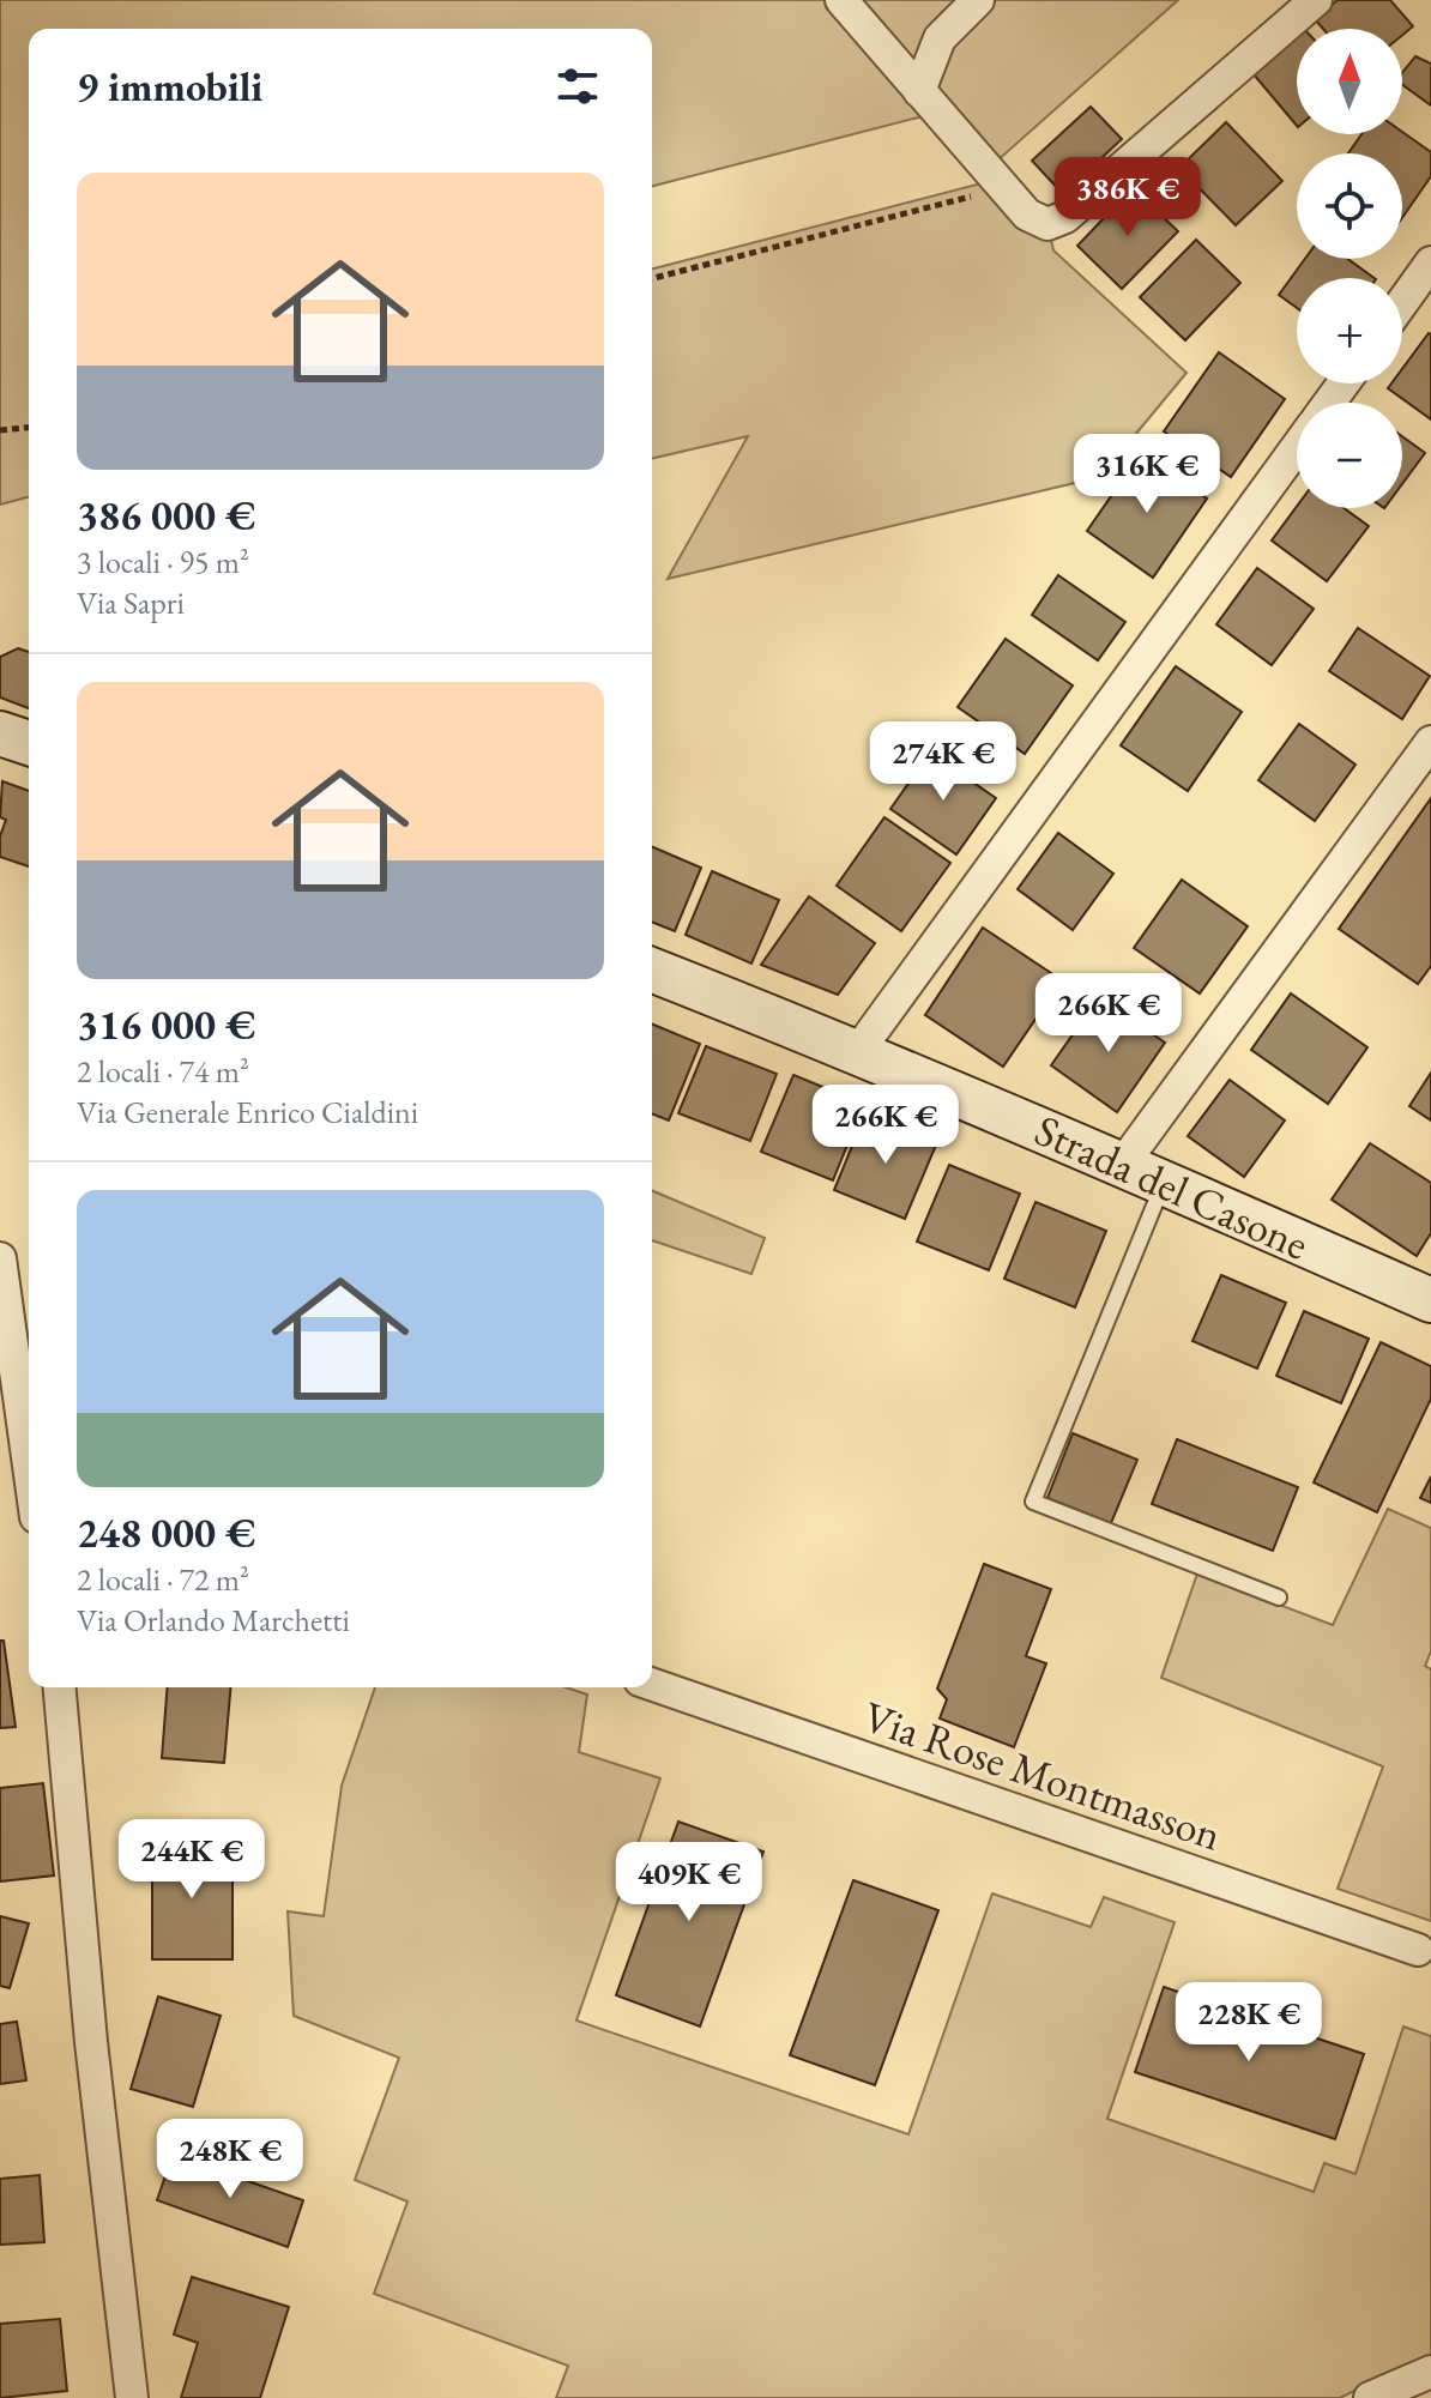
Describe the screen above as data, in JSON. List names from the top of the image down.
{
  "streets": {
    "street": ["Strada del Casone", "Via Rose Montmasson"]
  },
  "north": "top",
  "page": {
    "map_buttons": ["+", "−"],
    "heading": "9 immobili",
    "list": [
      {
        "name": "386 000 €",
        "note": "3 locali · 95 m² · Via Sapri"
      },
      {
        "name": "316 000 €",
        "note": "2 locali · 74 m² · Via Generale Enrico Cialdini"
      },
      {
        "name": "248 000 €",
        "note": "2 locali · 72 m² · Via Orlando Marchetti"
      }
    ],
    "price": [
      "386K €",
      "316K €",
      "274K €",
      "266K €",
      "266K €",
      "244K €",
      "409K €",
      "228K €",
      "248K €"
    ]
  }
}
